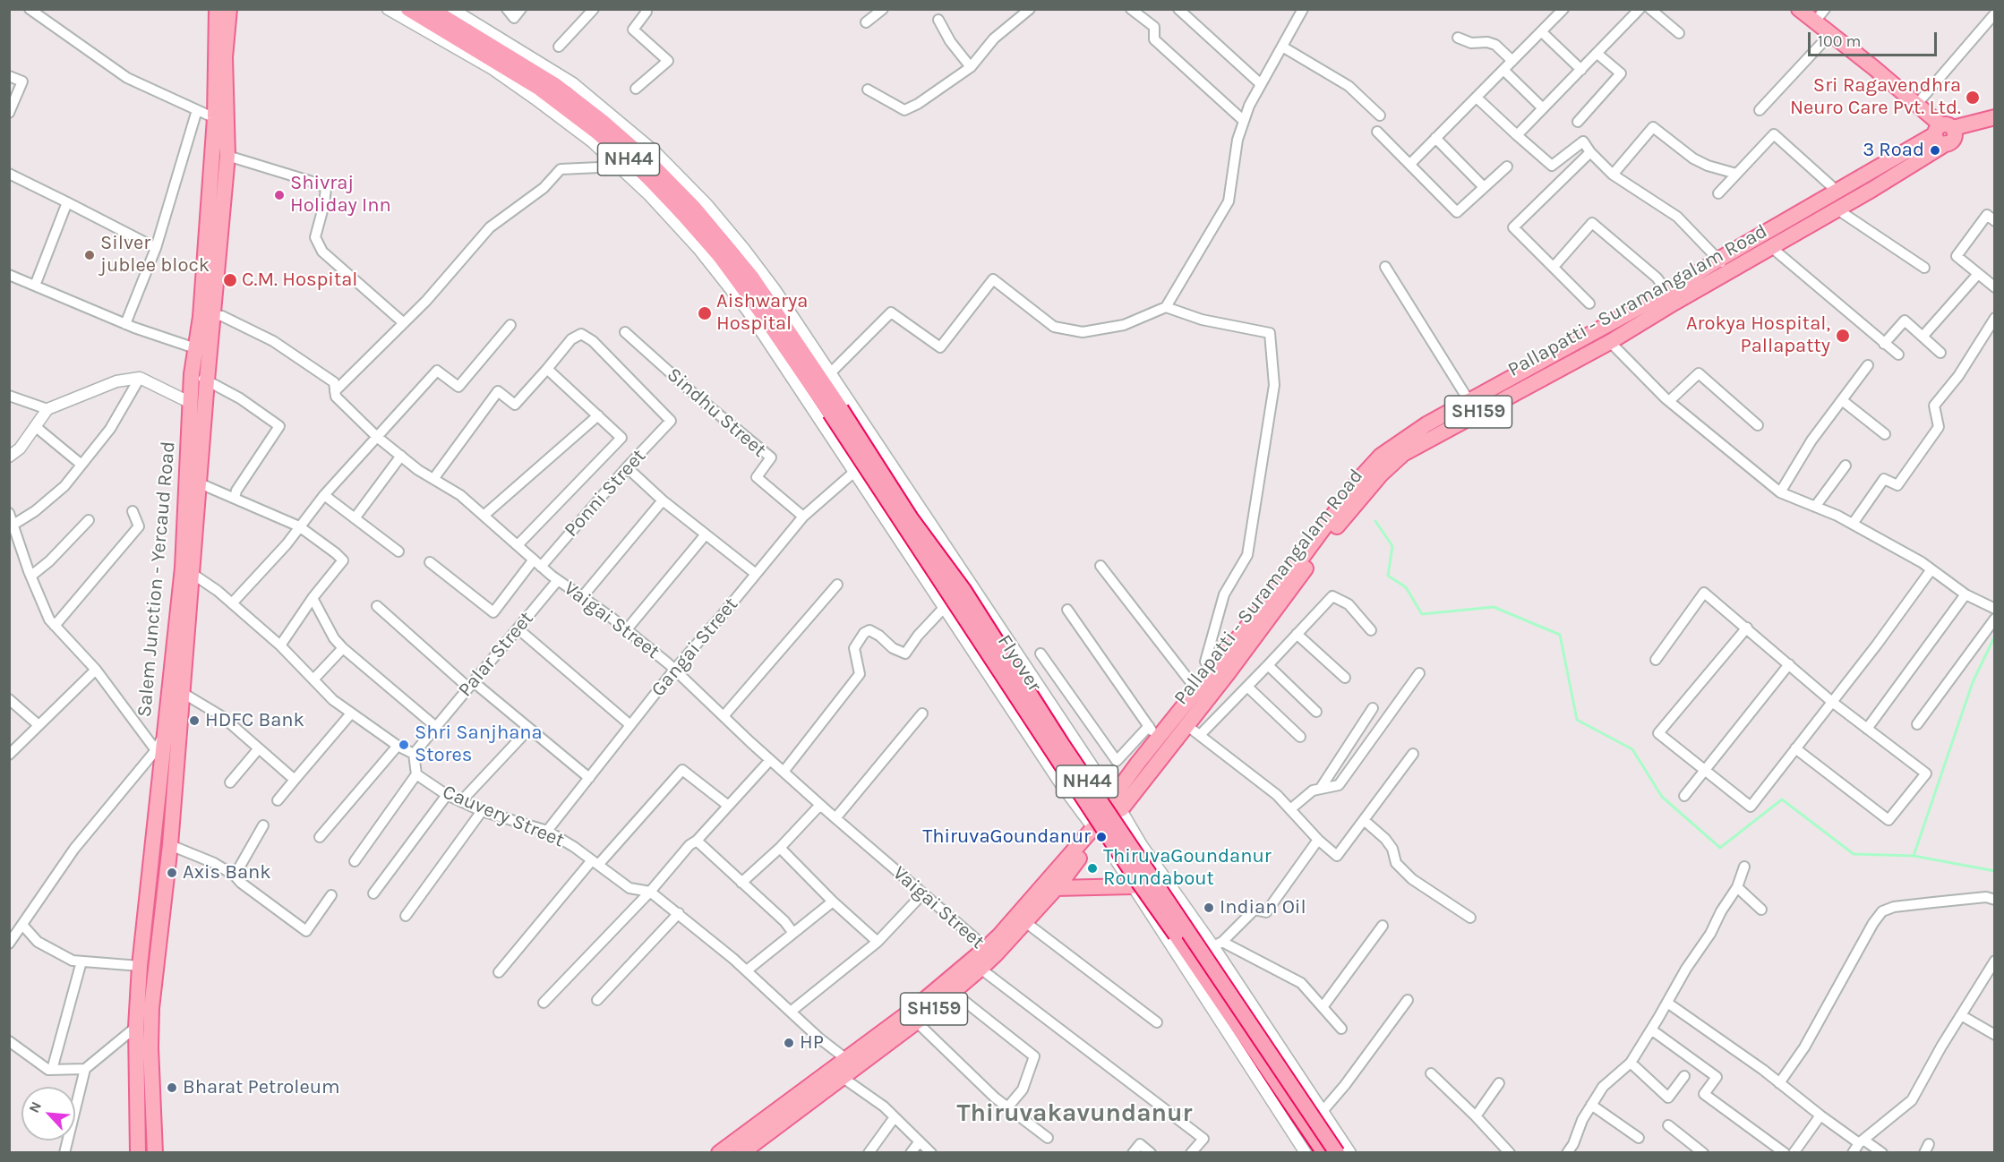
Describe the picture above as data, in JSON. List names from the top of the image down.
{
  "streets": {
    "highway": ["NH44", "Flyover"],
    "main road": ["Pallapatti - Suramangalam Road", "SH159", "Salem Junction - Yercaud Road"],
    "street": [
      "Sindhu Street",
      "Ponni Street",
      "Vaigai Street",
      "Gangai Street",
      "Palar Street",
      "Cauvery Street"
    ]
  },
  "crossings": [
    ["NH44", "Flyover"],
    ["Pallapatti - Suramangalam Road", "SH159"],
    ["SH159", "Vaigai Street"],
    ["SH159", "Cauvery Street"],
    ["Sindhu Street", "Gangai Street"],
    ["Ponni Street", "Vaigai Street"],
    ["Vaigai Street", "Gangai Street"],
    ["Vaigai Street", "Palar Street"],
    ["Gangai Street", "Cauvery Street"]
  ],
  "districts": ["Thiruvakavundanur"],
  "places": [
    "Sri Ragavendhra Neuro Care Pvt. Ltd.",
    "3 Road",
    "Shivraj Holiday Inn",
    "Silver jublee block",
    "C.M. Hospital",
    "Aishwarya Hospital",
    "Arokya Hospital, Pallapatty",
    "HDFC Bank",
    "Shri Sanjhana Stores",
    "ThiruvaGoundanur",
    "ThiruvaGoundanur Roundabout",
    "Axis Bank",
    "Indian Oil",
    "HP",
    "Bharat Petroleum"
  ],
  "scale_bar": "100 m",
  "north": "top left"
}
